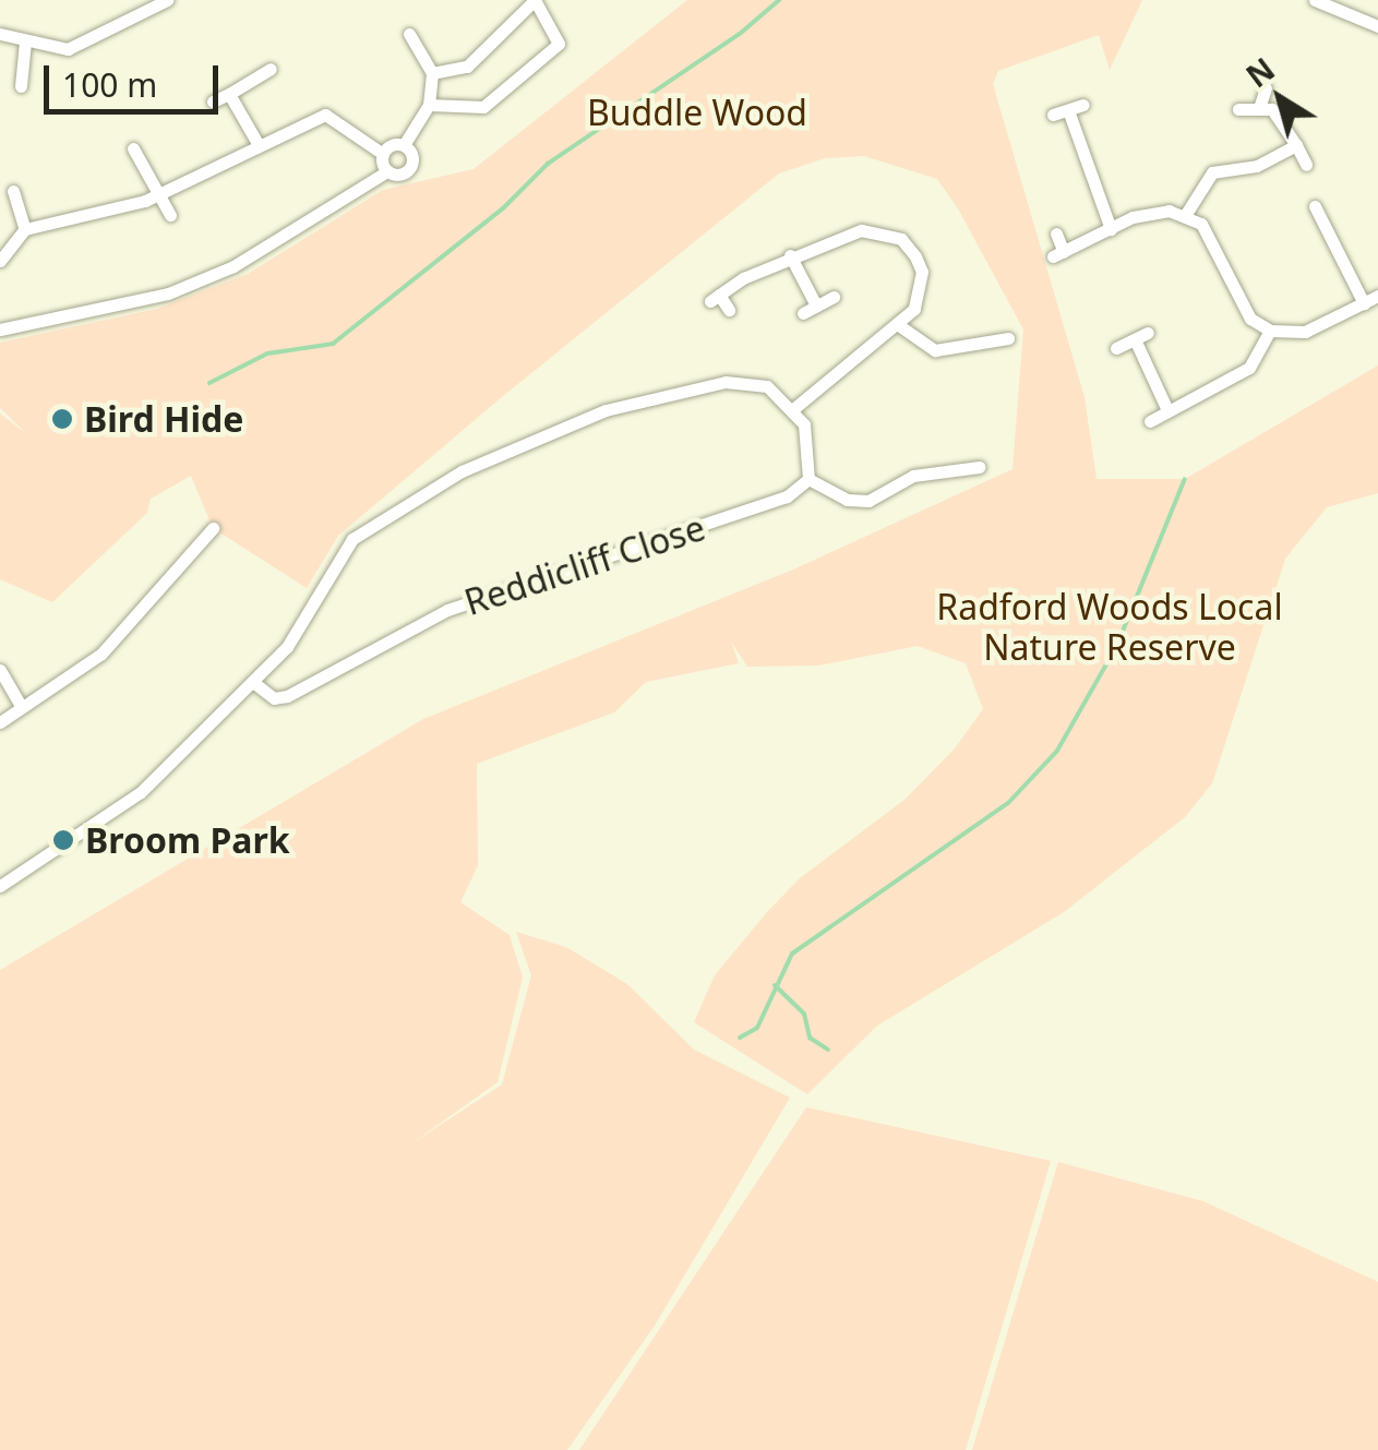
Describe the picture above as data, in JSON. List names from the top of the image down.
{
  "streets": {
    "street": ["Reddicliff Close"]
  },
  "parks": ["Buddle Wood", "Radford Woods Local Nature Reserve"],
  "places": ["Bird Hide", "Broom Park"],
  "scale_bar": "100 m",
  "north": "top left"
}
